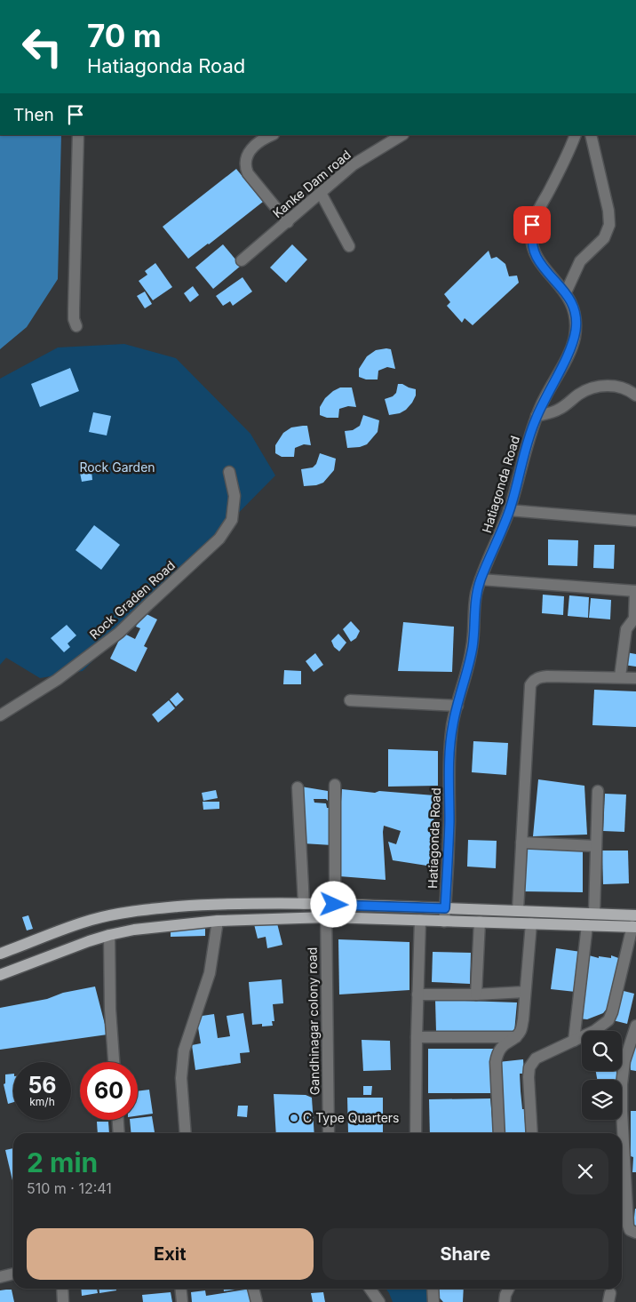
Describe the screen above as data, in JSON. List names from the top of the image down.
{
  "streets": {
    "street": [
      "Kanke Dam road",
      "Hatiagonda Road",
      "Rock Graden Road",
      "Gandhinagar colony road"
    ]
  },
  "parks": ["Rock Garden"],
  "places": ["C Type Quarters"],
  "page": {
    "turn": ["70 m", "Hatiagonda Road"],
    "then": "Then",
    "speed": "56 km/h",
    "limit": "60",
    "heading": ["2 min", "510 m · 12:41"],
    "buttons": ["Exit", "Share"]
  }
}
